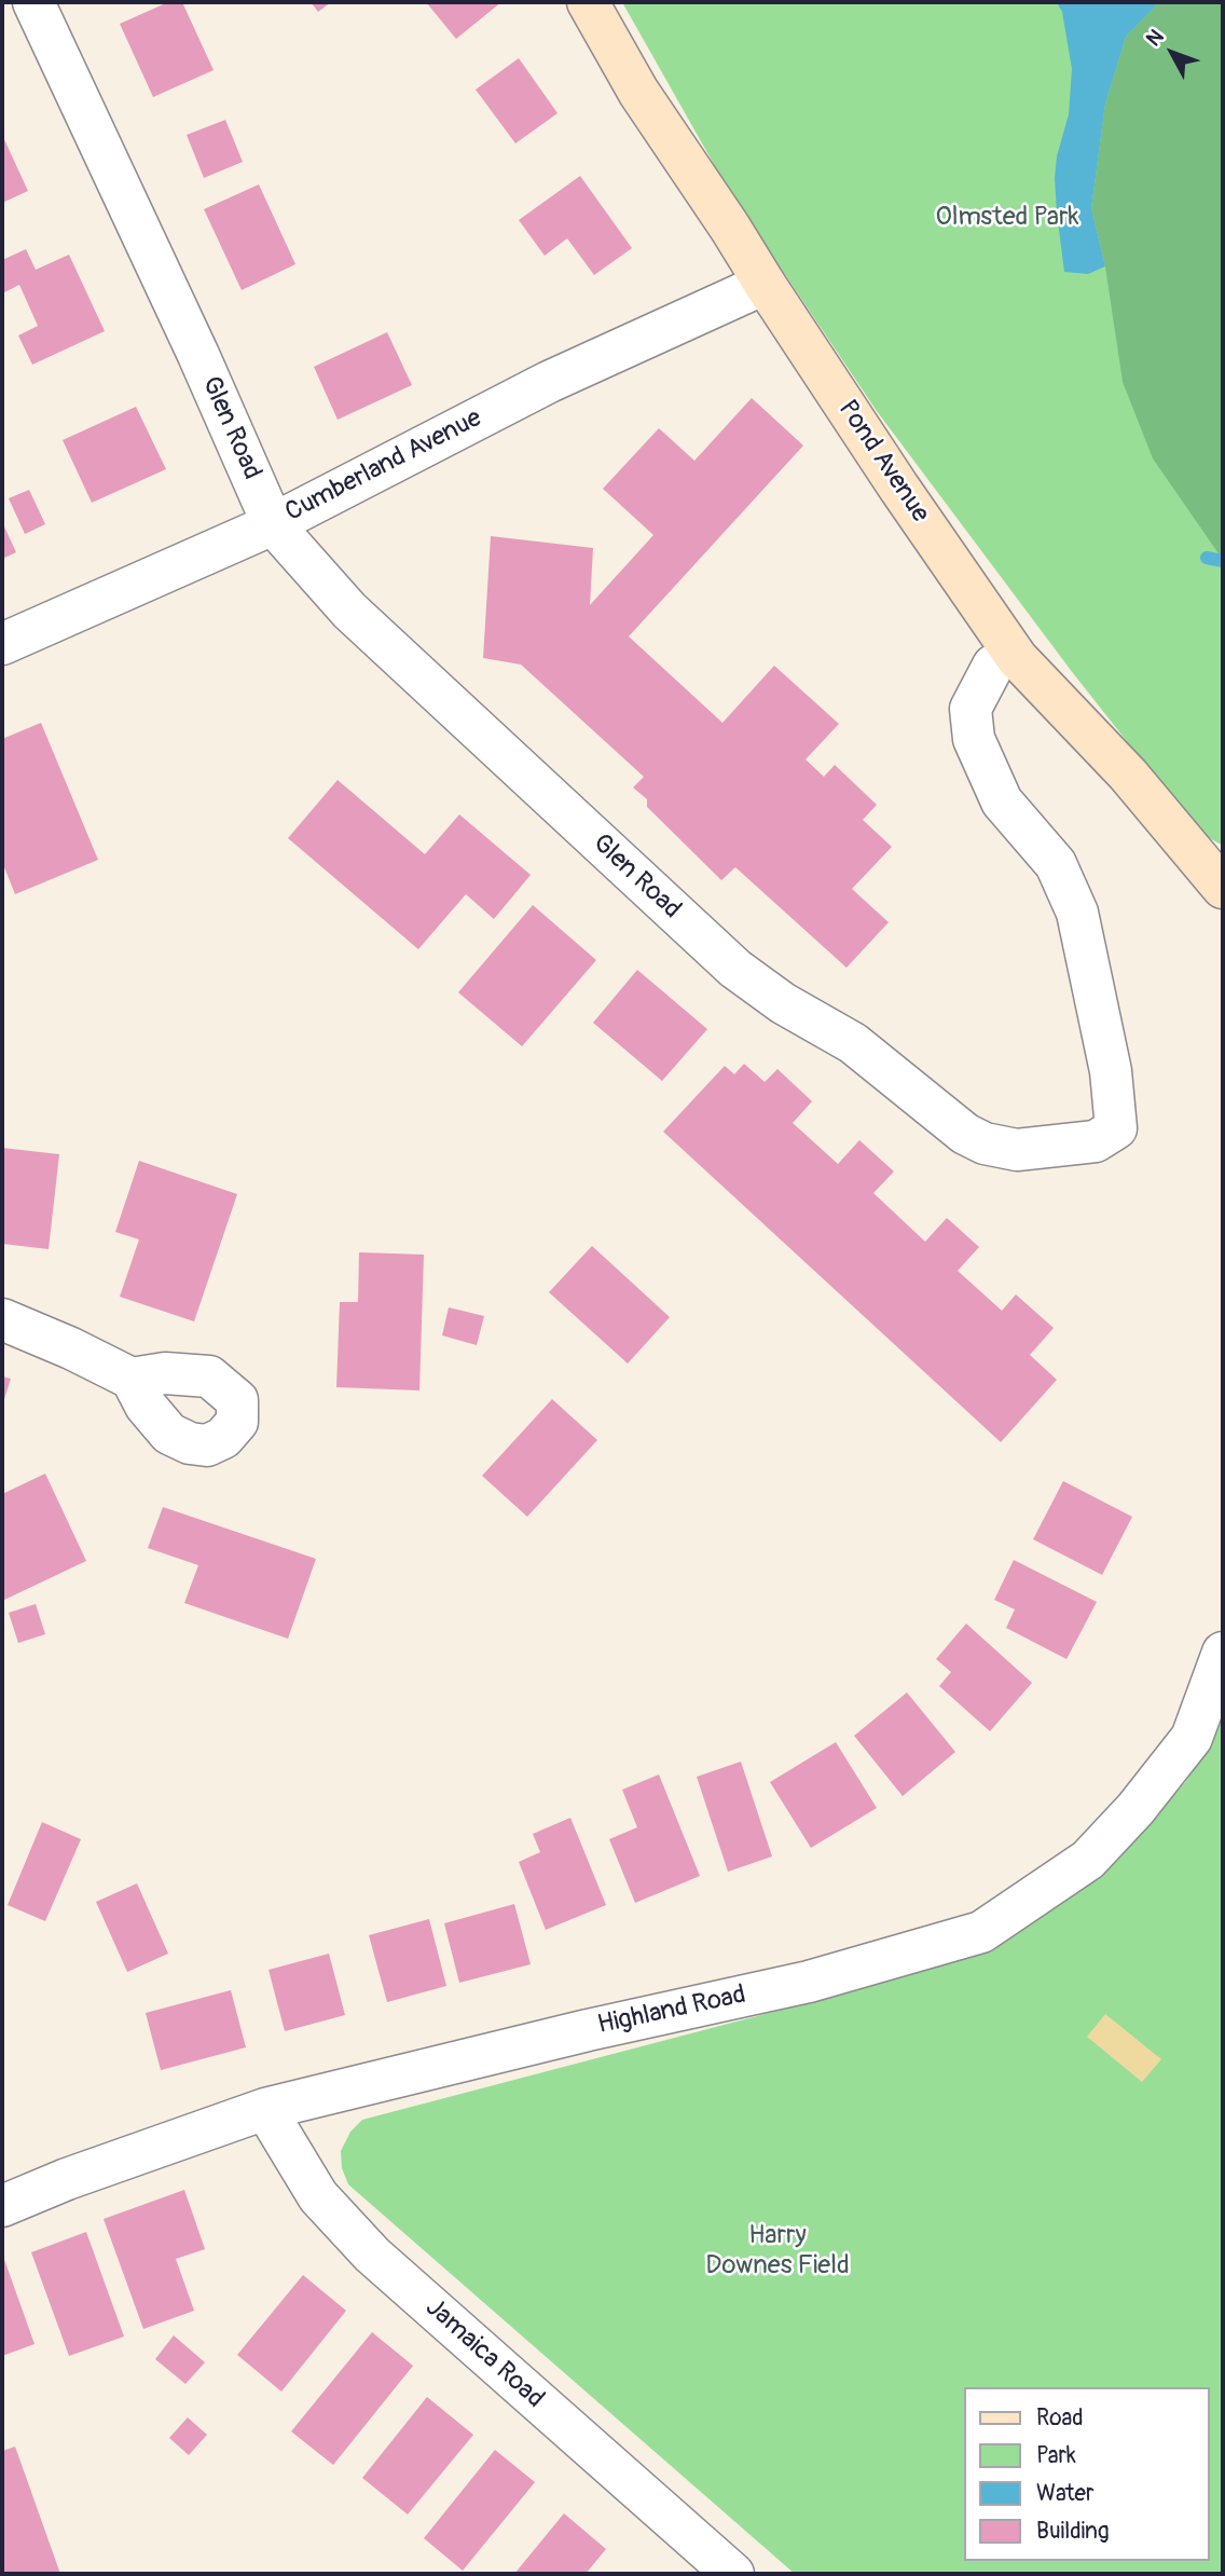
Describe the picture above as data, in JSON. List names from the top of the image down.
{
  "streets": {
    "main road": ["Pond Avenue"],
    "street": [
      "Glen Road",
      "Cumberland Avenue",
      "Highland Road",
      "Jamaica Road"
    ]
  },
  "crossings": [
    ["Glen Road", "Cumberland Avenue"],
    ["Pond Avenue", "Cumberland Avenue"],
    ["Highland Road", "Jamaica Road"]
  ],
  "parks": ["Olmsted Park", "Harry Downes Field"],
  "legend": [
    "Road",
    "Park",
    "Water",
    "Building"
  ],
  "north": "top left"
}
